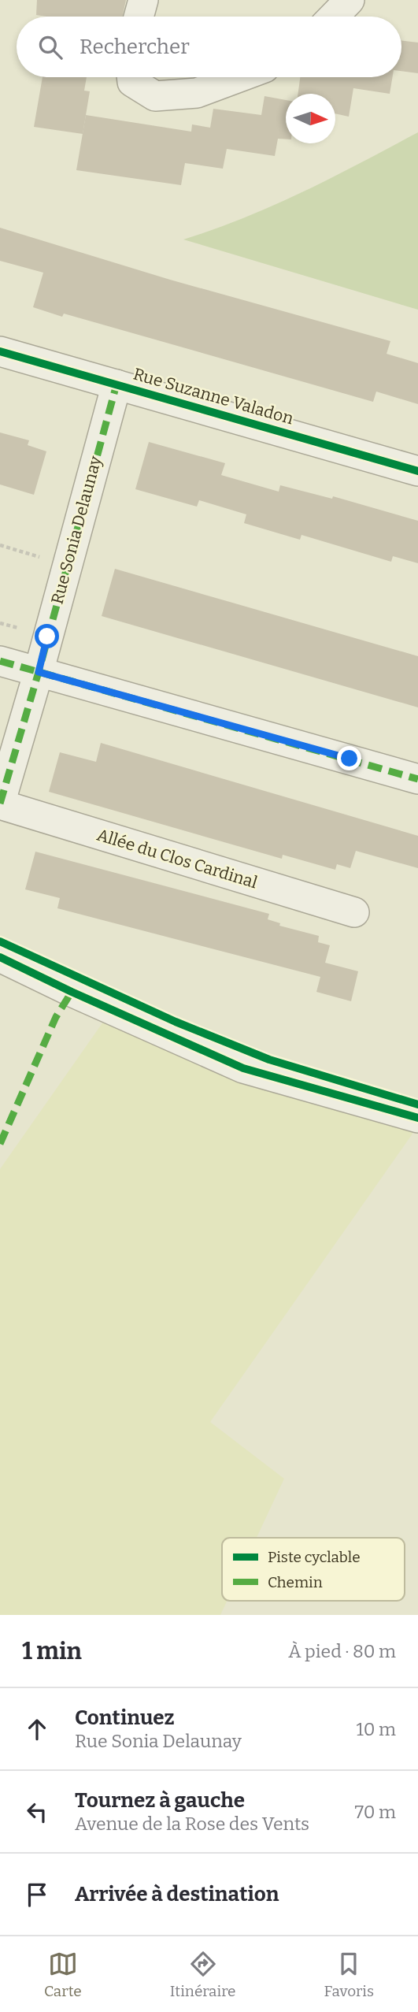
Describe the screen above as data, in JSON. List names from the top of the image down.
{
  "streets": {
    "street": ["Rue Suzanne Valadon", "Rue Sonia Delaunay", "Allée du Clos Cardinal"]
  },
  "crossings": [
    ["Rue Suzanne Valadon", "Rue Sonia Delaunay"],
    ["Rue Sonia Delaunay", "Allée du Clos Cardinal"]
  ],
  "legend": ["Piste cyclable", "Chemin"],
  "north": "right",
  "page": {
    "search": "Rechercher",
    "heading": ["1 min", "À pied · 80 m"],
    "list": [
      ["Continuez", "Rue Sonia Delaunay", "10 m"],
      ["Tournez à gauche", "Avenue de la Rose des Vents", "70 m"],
      "Arrivée à destination"
    ],
    "nav": ["Carte", "Itinéraire", "Favoris"]
  }
}
